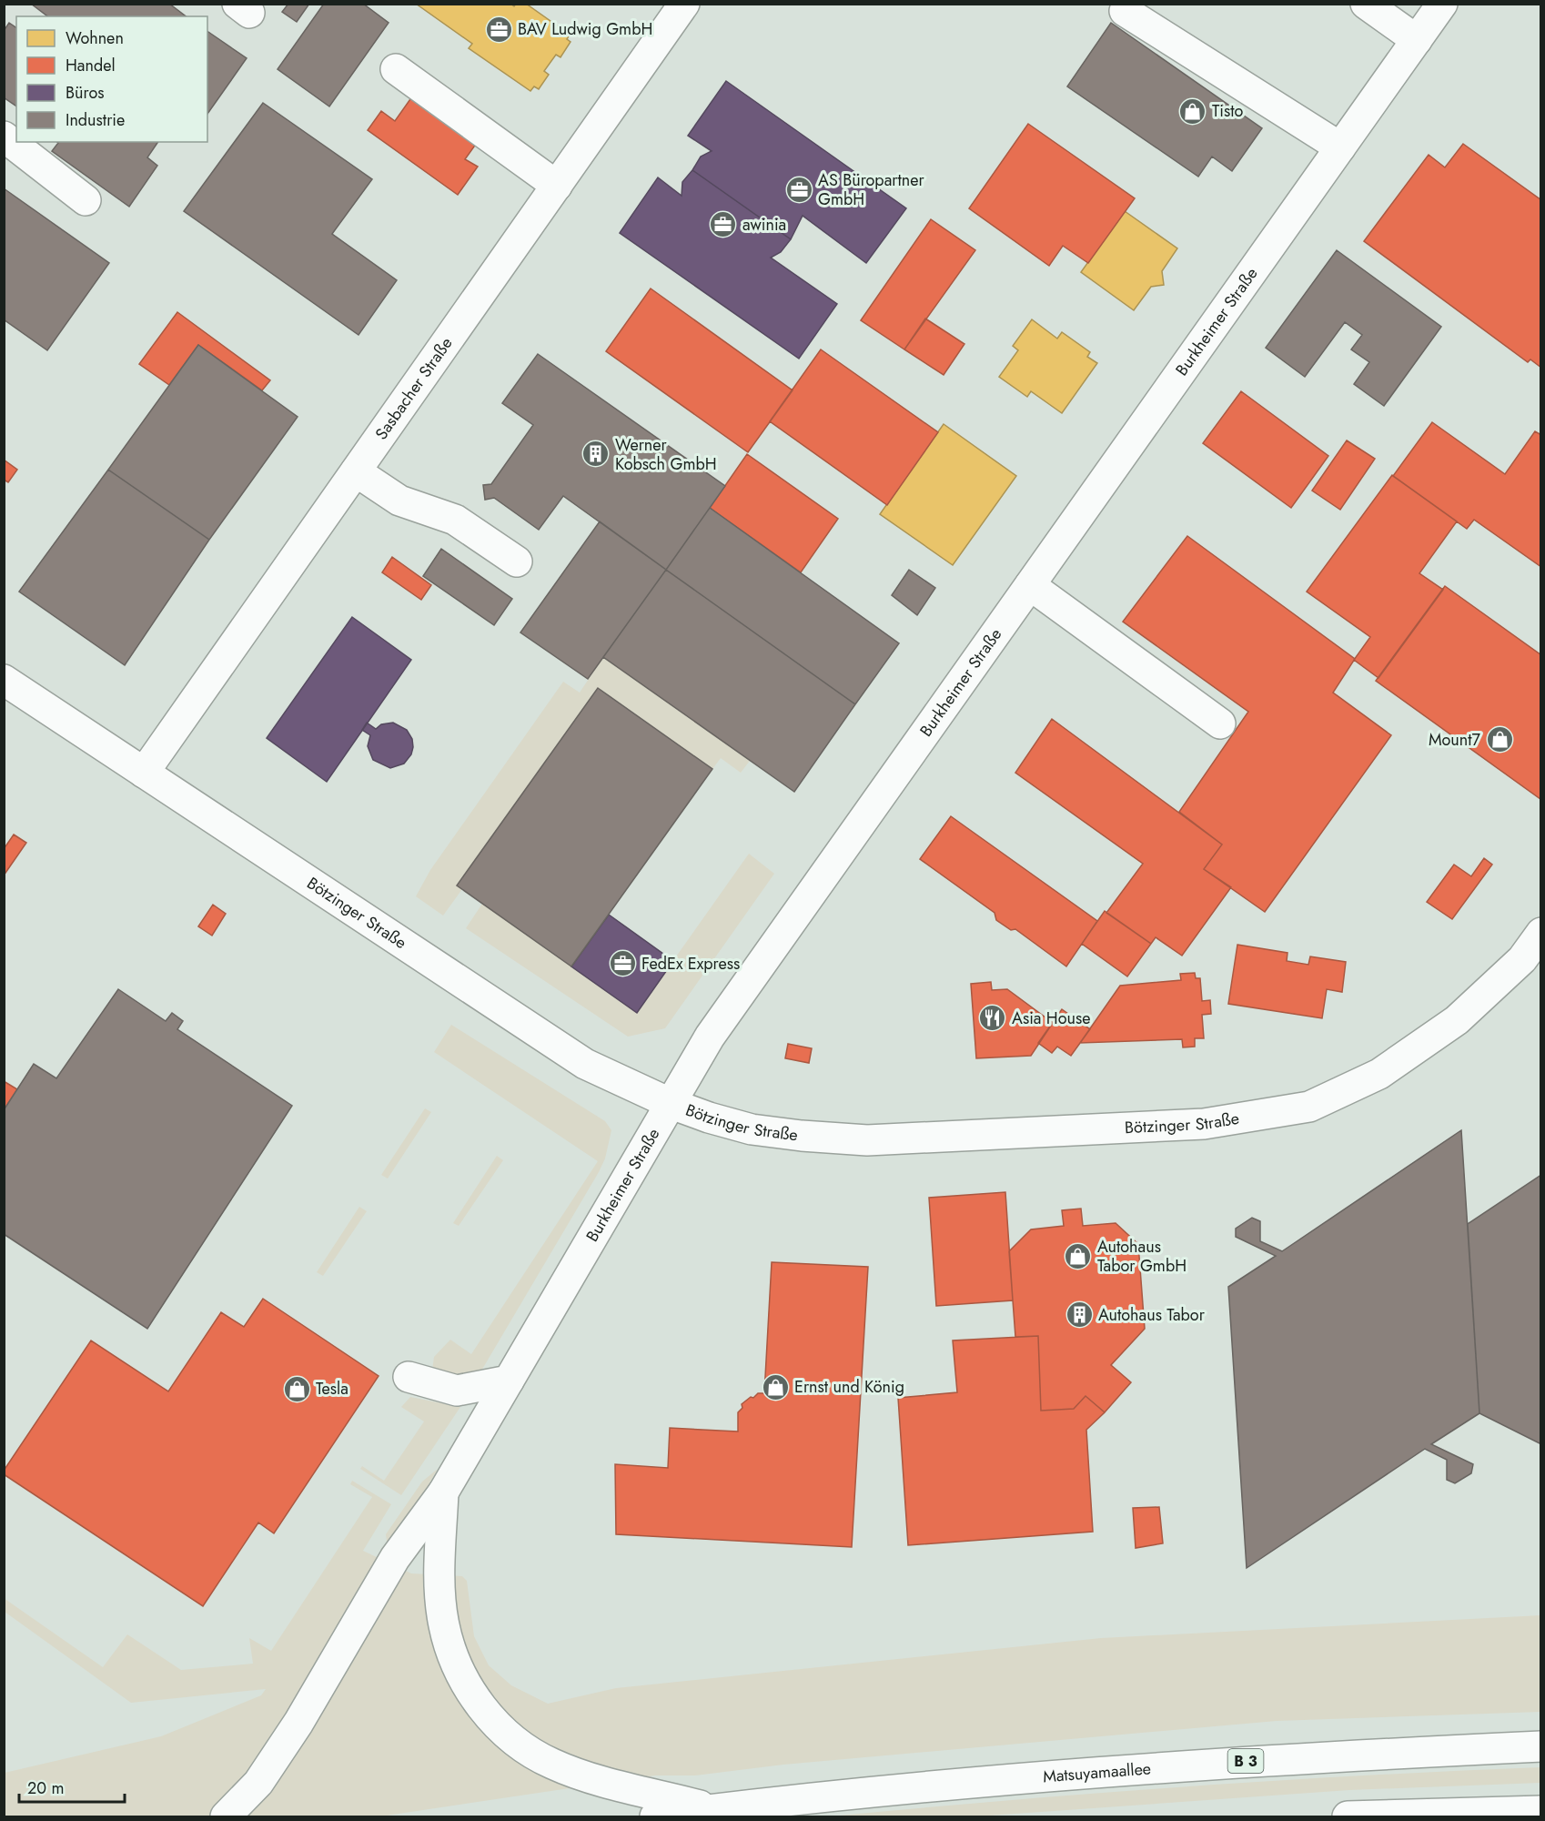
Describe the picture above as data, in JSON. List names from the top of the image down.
{
  "streets": {
    "main road": [
      "Burkheimer Straße",
      "Sasbacher Straße",
      "Bötzinger Straße",
      "B 3",
      "Matsuyamaallee"
    ]
  },
  "crossings": [
    ["Burkheimer Straße", "Bötzinger Straße"],
    ["Sasbacher Straße", "Bötzinger Straße"]
  ],
  "places": {
    "office": [
      "BAV Ludwig GmbH",
      "AS Büropartner GmbH",
      "awinia",
      "FedEx Express"
    ],
    "shop": [
      "Tisto",
      "Mount7",
      "Autohaus Tabor GmbH",
      "Ernst und König",
      "Tesla"
    ],
    "building": ["Werner Kobsch GmbH", "Autohaus Tabor"],
    "restaurant": ["Asia House"]
  },
  "legend": [
    "Wohnen",
    "Handel",
    "Büros",
    "Industrie"
  ],
  "scale_bar": "20 m"
}
